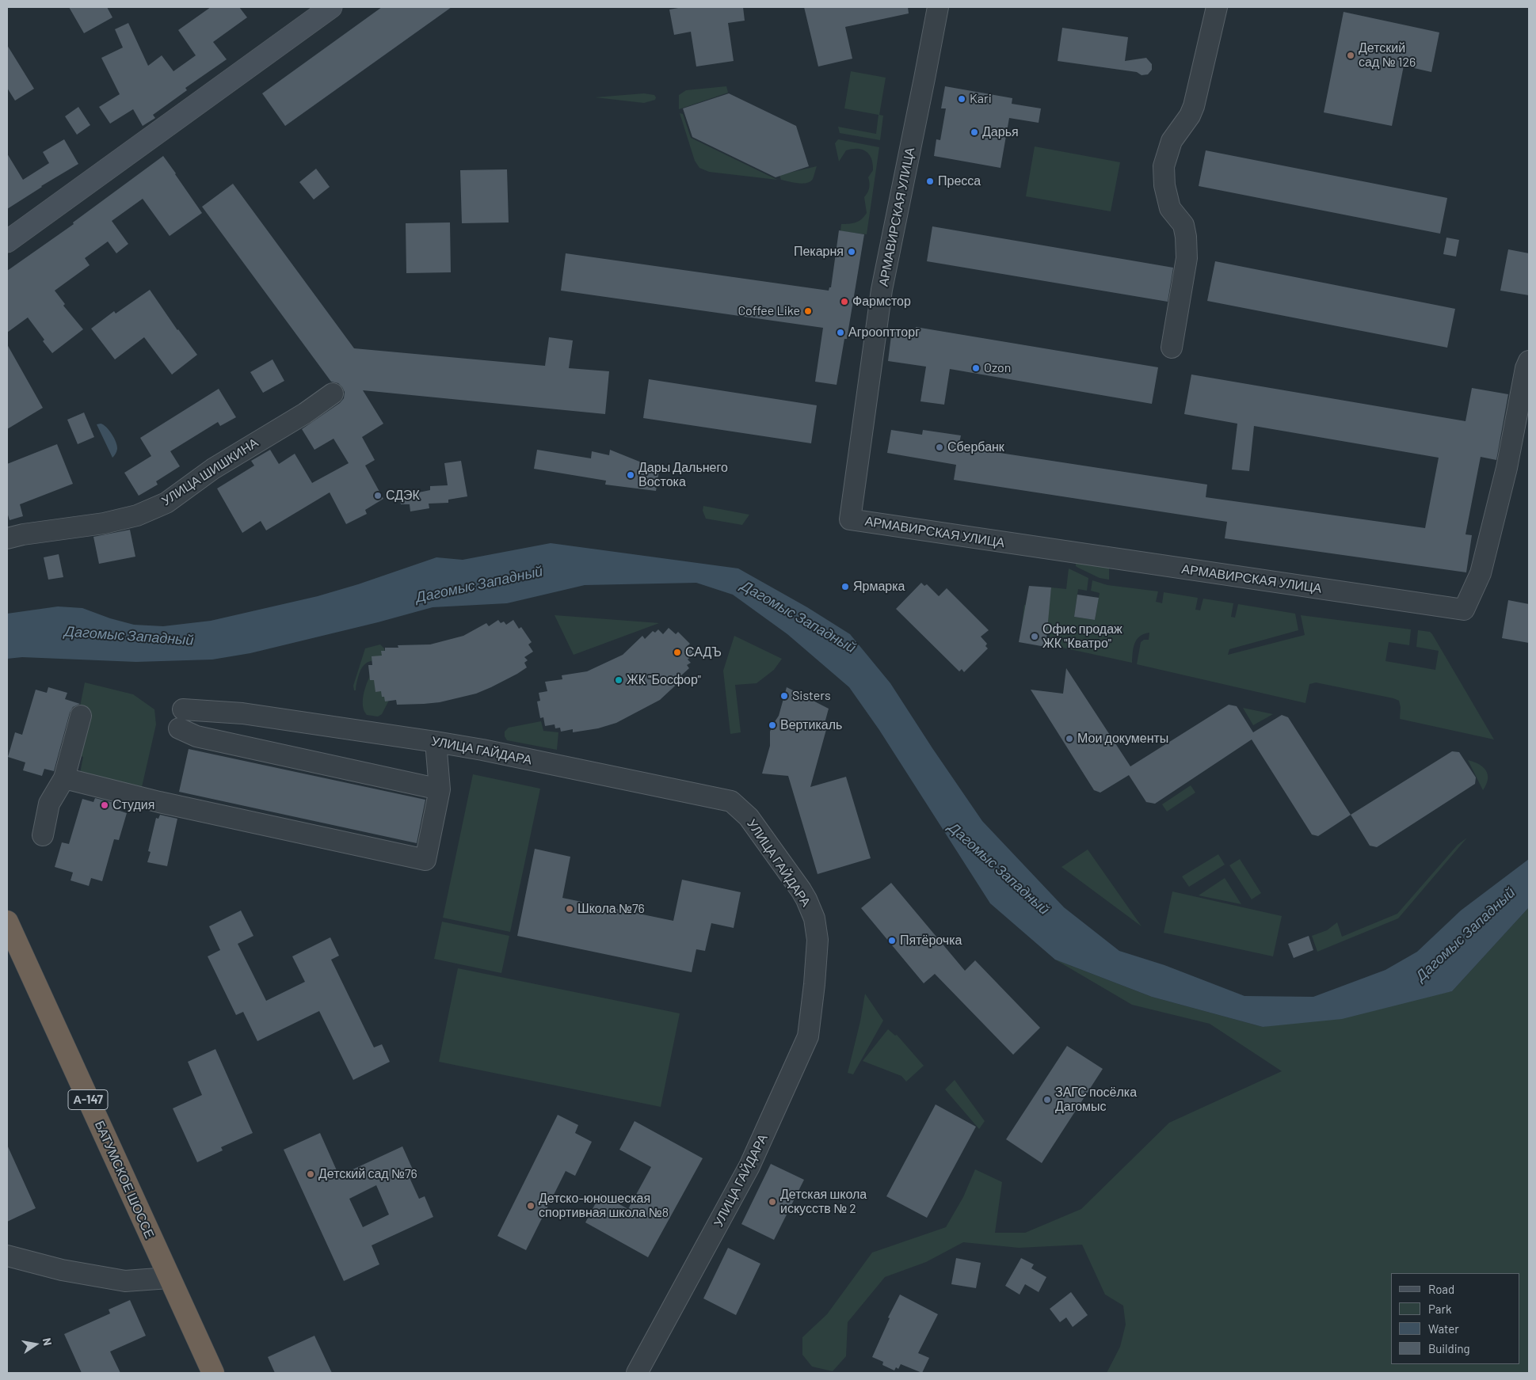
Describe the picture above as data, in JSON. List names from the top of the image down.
{
  "streets": {
    "highway": ["А-147", "БАТУМСКОЕ ШОССЕ"],
    "street": ["АРМАВИРСКАЯ УЛИЦА", "УЛИЦА ШИШКИНА", "УЛИЦА ГАЙДАРА"]
  },
  "water": ["Дагомыс Западный"],
  "places": [
    "Детский сад № 126",
    "Kari",
    "Дарья",
    "Пресса",
    "Пекарня",
    "Фармстор",
    "Coffee Like",
    "Агрооптторг",
    "Ozon",
    "Сбербанк",
    "Дары Дальнего Востока",
    "СДЭК",
    "Ярмарка",
    "Офис продаж ЖК \"Кватро\"",
    "САДЪ",
    "ЖК \"Босфор\"",
    "Sisters",
    "Вертикаль",
    "Мои документы",
    "Студия",
    "Школа №76",
    "Пятёрочка",
    "ЗАГС посёлка Дагомыс",
    "Детский сад №76",
    "Детская школа искусств № 2",
    "Детско-юношеская спортивная школа №8"
  ],
  "legend": [
    "Road",
    "Park",
    "Water",
    "Building"
  ],
  "north": "right"
}
